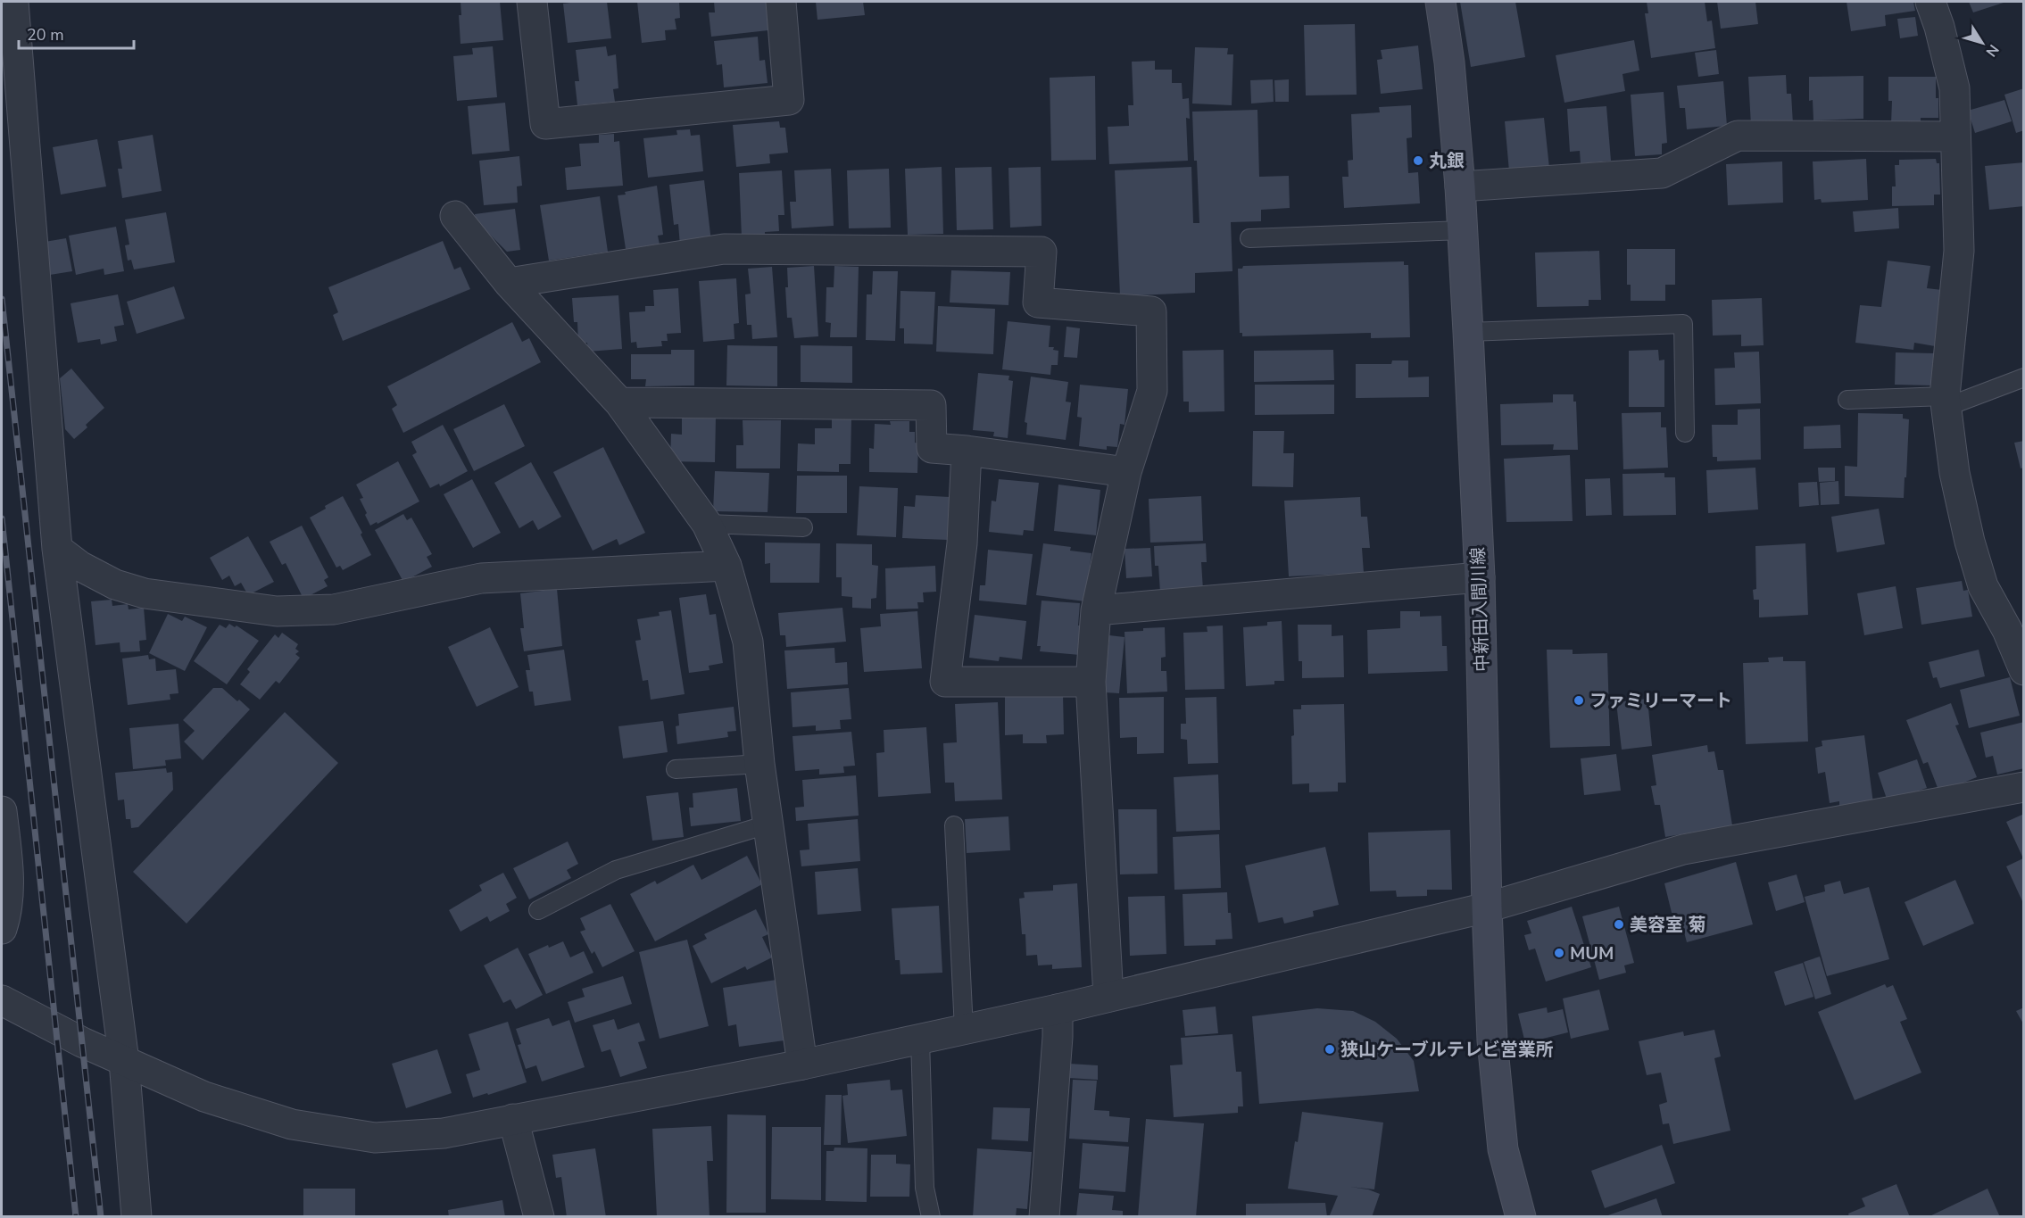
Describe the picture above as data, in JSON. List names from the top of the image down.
{
  "streets": {
    "main road": ["中新田入間川線"]
  },
  "places": [
    "丸銀",
    "ファミリーマート",
    "美容室 菊",
    "MUM",
    "狭山ケーブルテレビ営業所"
  ],
  "scale_bar": "20 m",
  "north": "bottom right"
}
